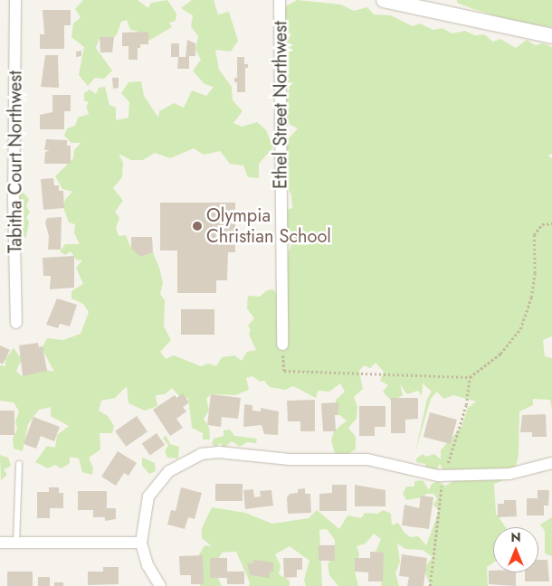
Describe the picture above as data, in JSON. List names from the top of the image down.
{
  "streets": {
    "street": ["Ethel Street Northwest", "Tabitha Court Northwest"]
  },
  "places": ["Olympia Christian School"],
  "north": "top"
}
